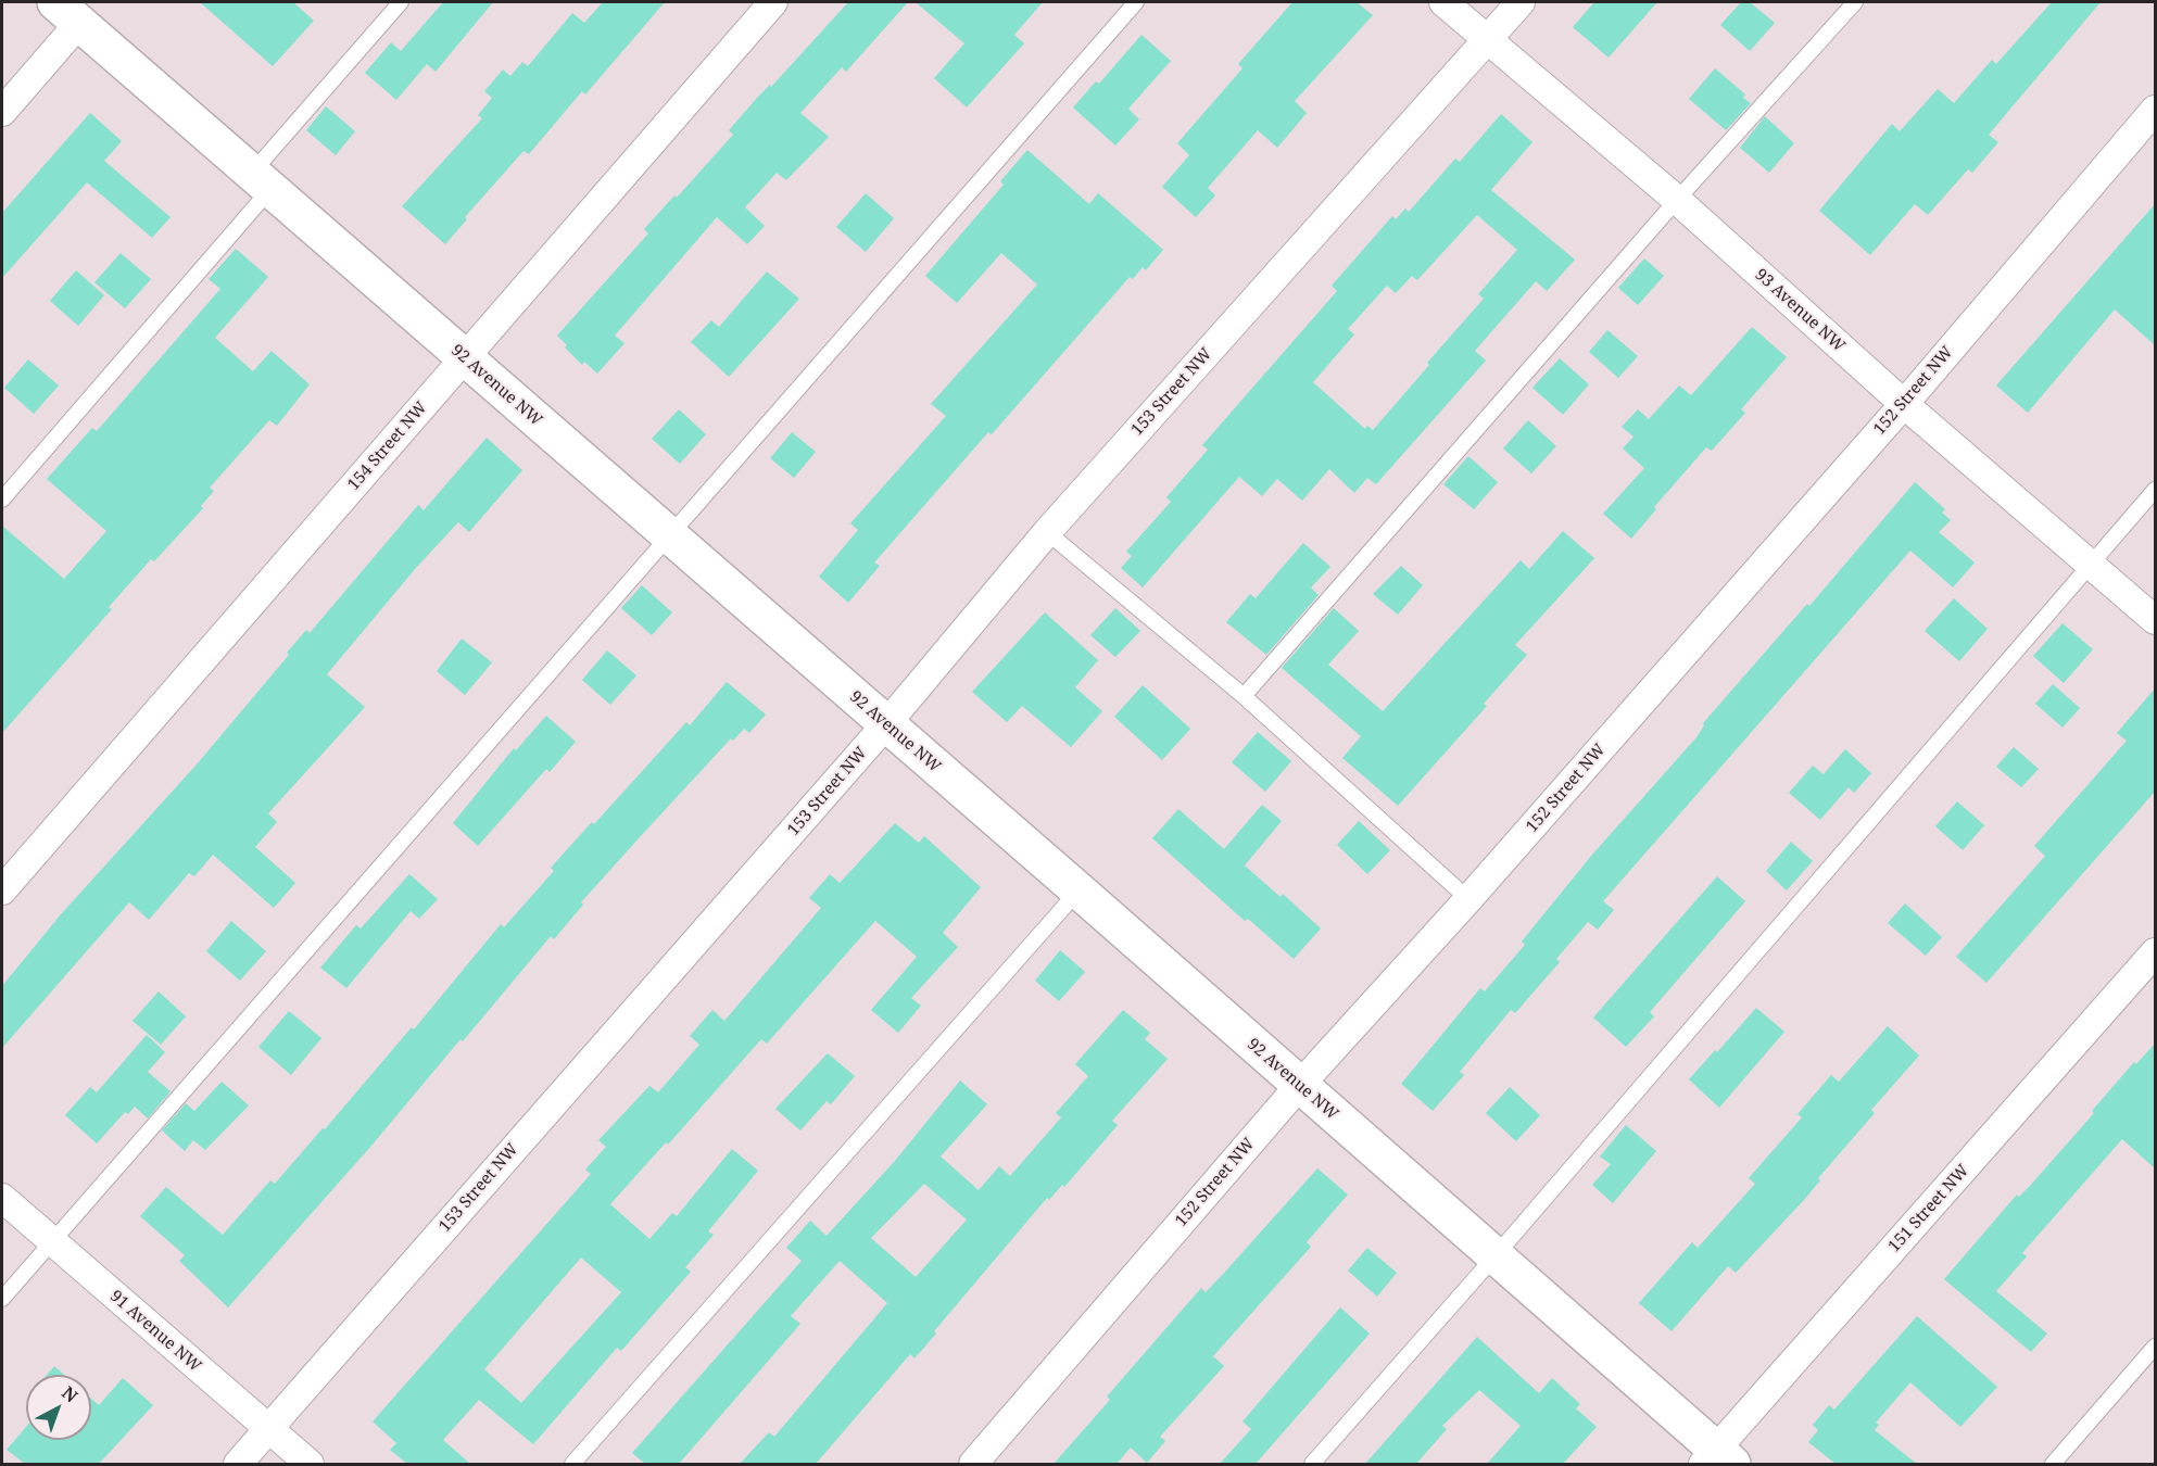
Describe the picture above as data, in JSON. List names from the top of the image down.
{
  "streets": {
    "street": [
      "93 Avenue NW",
      "92 Avenue NW",
      "152 Street NW",
      "153 Street NW",
      "154 Street NW",
      "151 Street NW",
      "91 Avenue NW"
    ]
  },
  "crossings": [
    ["93 Avenue NW", "152 Street NW"],
    ["93 Avenue NW", "153 Street NW"],
    ["92 Avenue NW", "152 Street NW"],
    ["92 Avenue NW", "153 Street NW"],
    ["92 Avenue NW", "154 Street NW"],
    ["92 Avenue NW", "151 Street NW"],
    ["153 Street NW", "91 Avenue NW"]
  ],
  "north": "top right"
}
